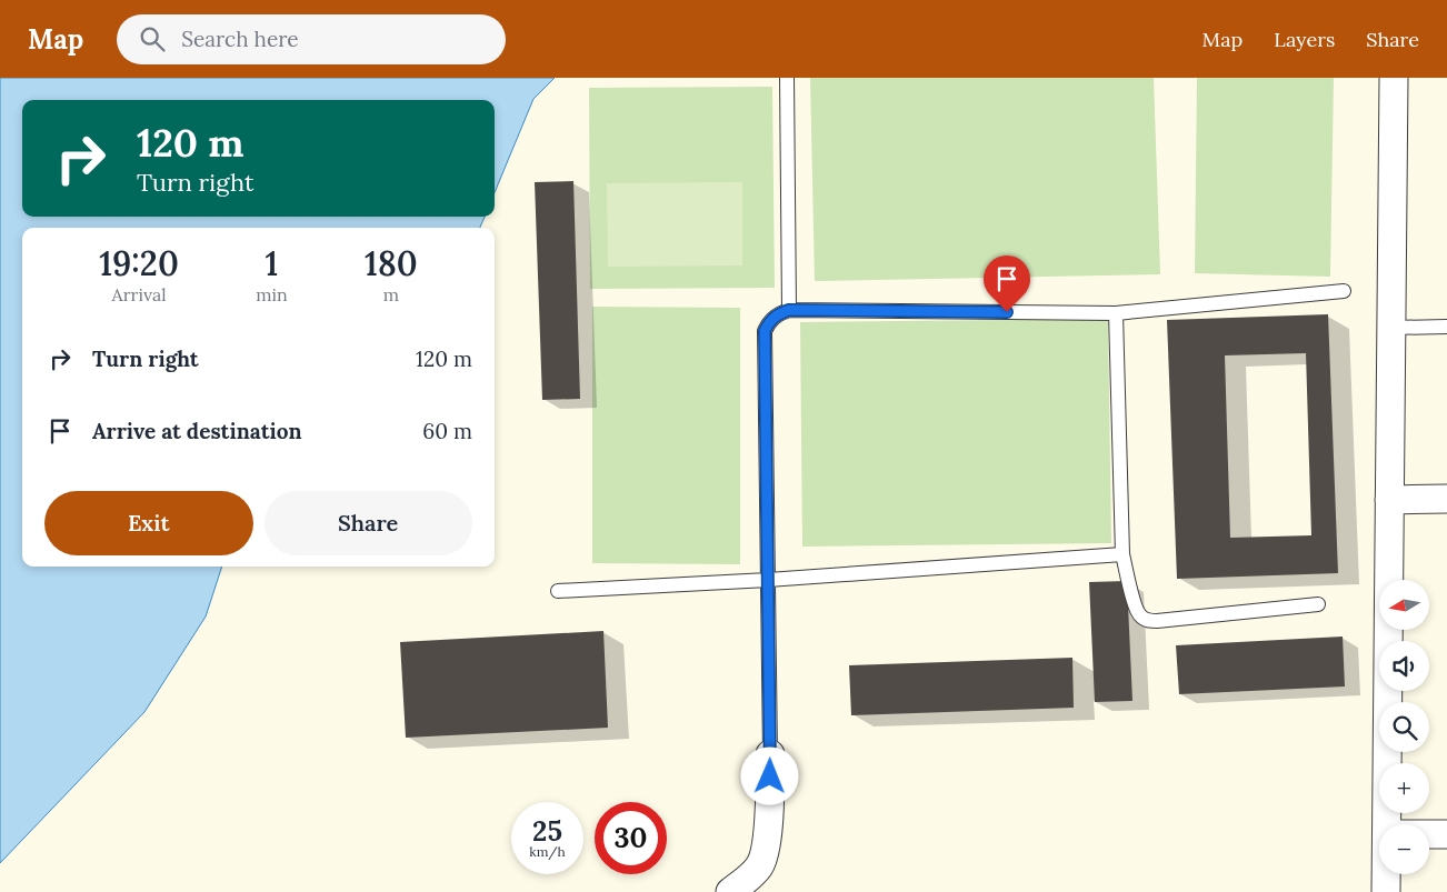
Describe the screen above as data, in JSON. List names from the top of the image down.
{
  "north": "left",
  "page": {
    "header": "Map",
    "search": "Search here",
    "nav": ["Map", "Layers", "Share"],
    "turn": ["120 m", "Turn right"],
    "eta": [
      "19:20",
      "Arrival",
      "1",
      "min",
      "180",
      "m"
    ],
    "list": [
      {
        "name": "Turn right",
        "value": "120 m"
      },
      {
        "name": "Arrive at destination",
        "value": "60 m"
      }
    ],
    "buttons": ["Exit", "Share"],
    "map_buttons": ["+", "−"],
    "speed": "25 km/h",
    "limit": "30"
  }
}
